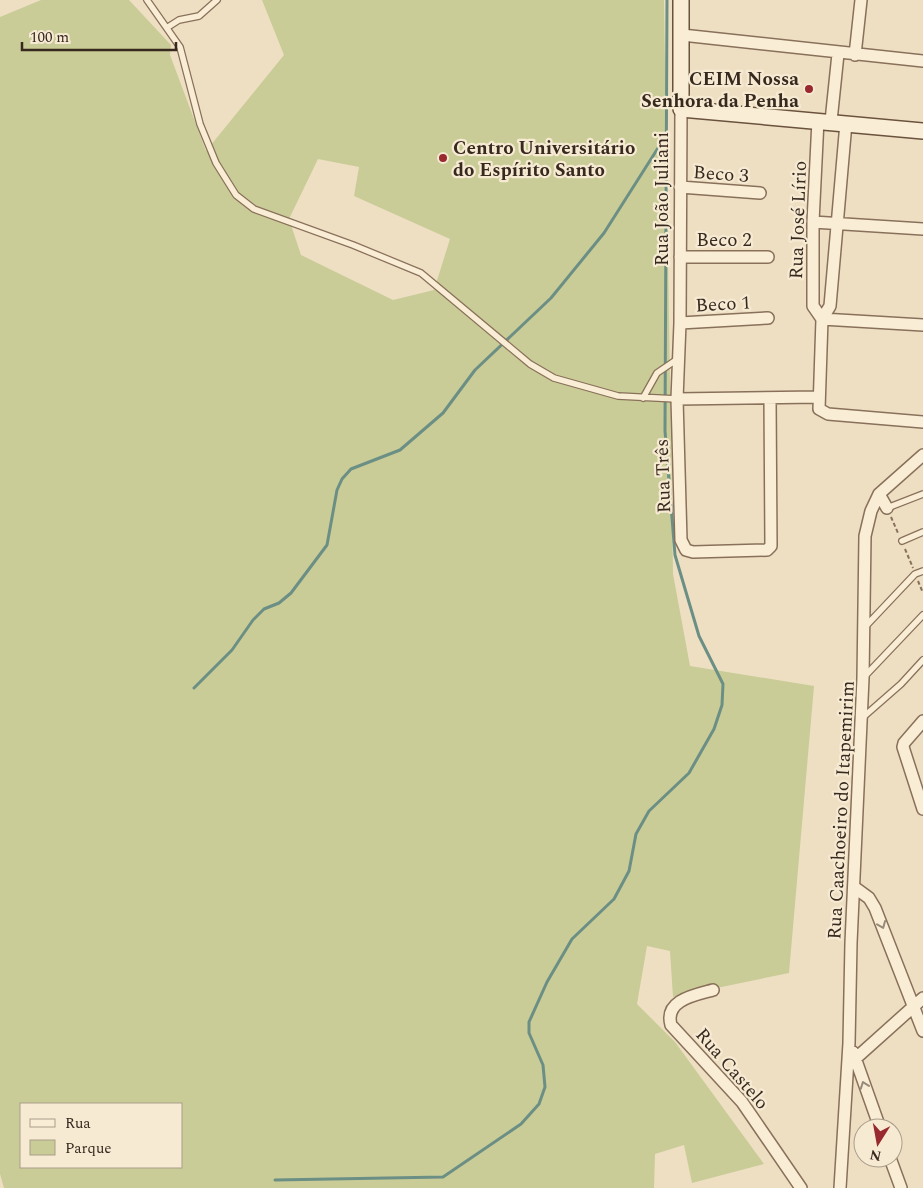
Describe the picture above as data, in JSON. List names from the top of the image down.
{
  "streets": {
    "main road": ["Rua João Juliani"],
    "street": [
      "Beco 3",
      "Rua José Lírio",
      "Beco 2",
      "Beco 1",
      "Rua Três",
      "Rua Caachoeiro do Itapemirim",
      "Rua Castelo"
    ]
  },
  "crossings": [
    ["Beco 3", "Rua João Juliani"],
    ["Rua João Juliani", "Beco 2"],
    ["Rua João Juliani", "Beco 1"],
    ["Rua João Juliani", "Rua Três"]
  ],
  "places": ["CEIM Nossa Senhora da Penha", "Centro Universitário do Espírito Santo"],
  "legend": ["Rua", "Parque"],
  "scale_bar": "100 m",
  "north": "bottom"
}
